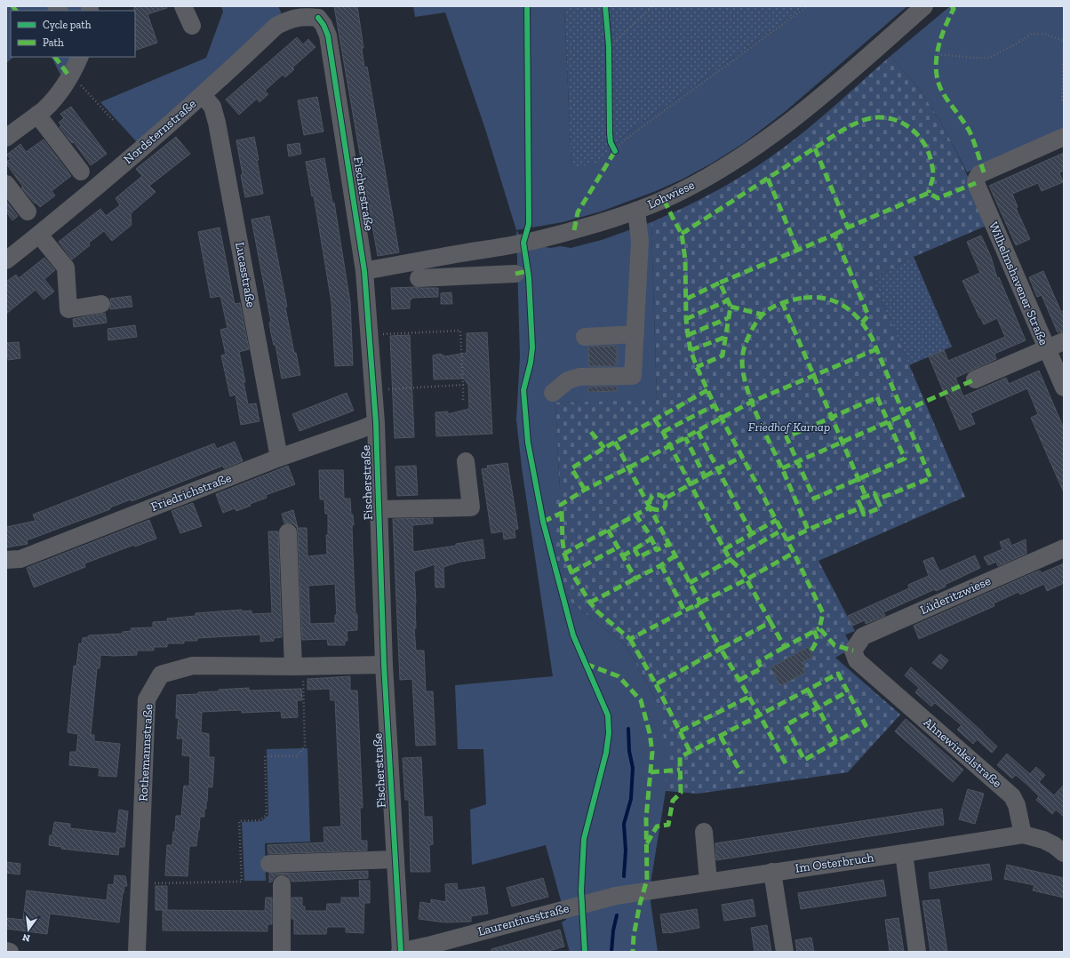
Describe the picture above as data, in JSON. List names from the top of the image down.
{
  "streets": {
    "street": [
      "Nordsternstraße",
      "Fischerstraße",
      "Lohwiese",
      "Lucasstraße",
      "Wilhelmshavener Straße",
      "Friedrichstraße",
      "Lüderitzwiese",
      "Rothemannstraße",
      "Ahnewinkelstraße",
      "Im Osterbruch",
      "Laurentiusstraße"
    ]
  },
  "crossings": [
    ["Nordsternstraße", "Fischerstraße"],
    ["Nordsternstraße", "Lucasstraße"],
    ["Fischerstraße", "Lohwiese"],
    ["Fischerstraße", "Friedrichstraße"],
    ["Fischerstraße", "Rothemannstraße"],
    ["Fischerstraße", "Laurentiusstraße"],
    ["Lucasstraße", "Friedrichstraße"],
    ["Lüderitzwiese", "Ahnewinkelstraße"],
    ["Ahnewinkelstraße", "Im Osterbruch"],
    ["Im Osterbruch", "Laurentiusstraße"]
  ],
  "parks": ["Friedhof Karnap"],
  "legend": ["Cycle path", "Path"],
  "north": "bottom"
}
